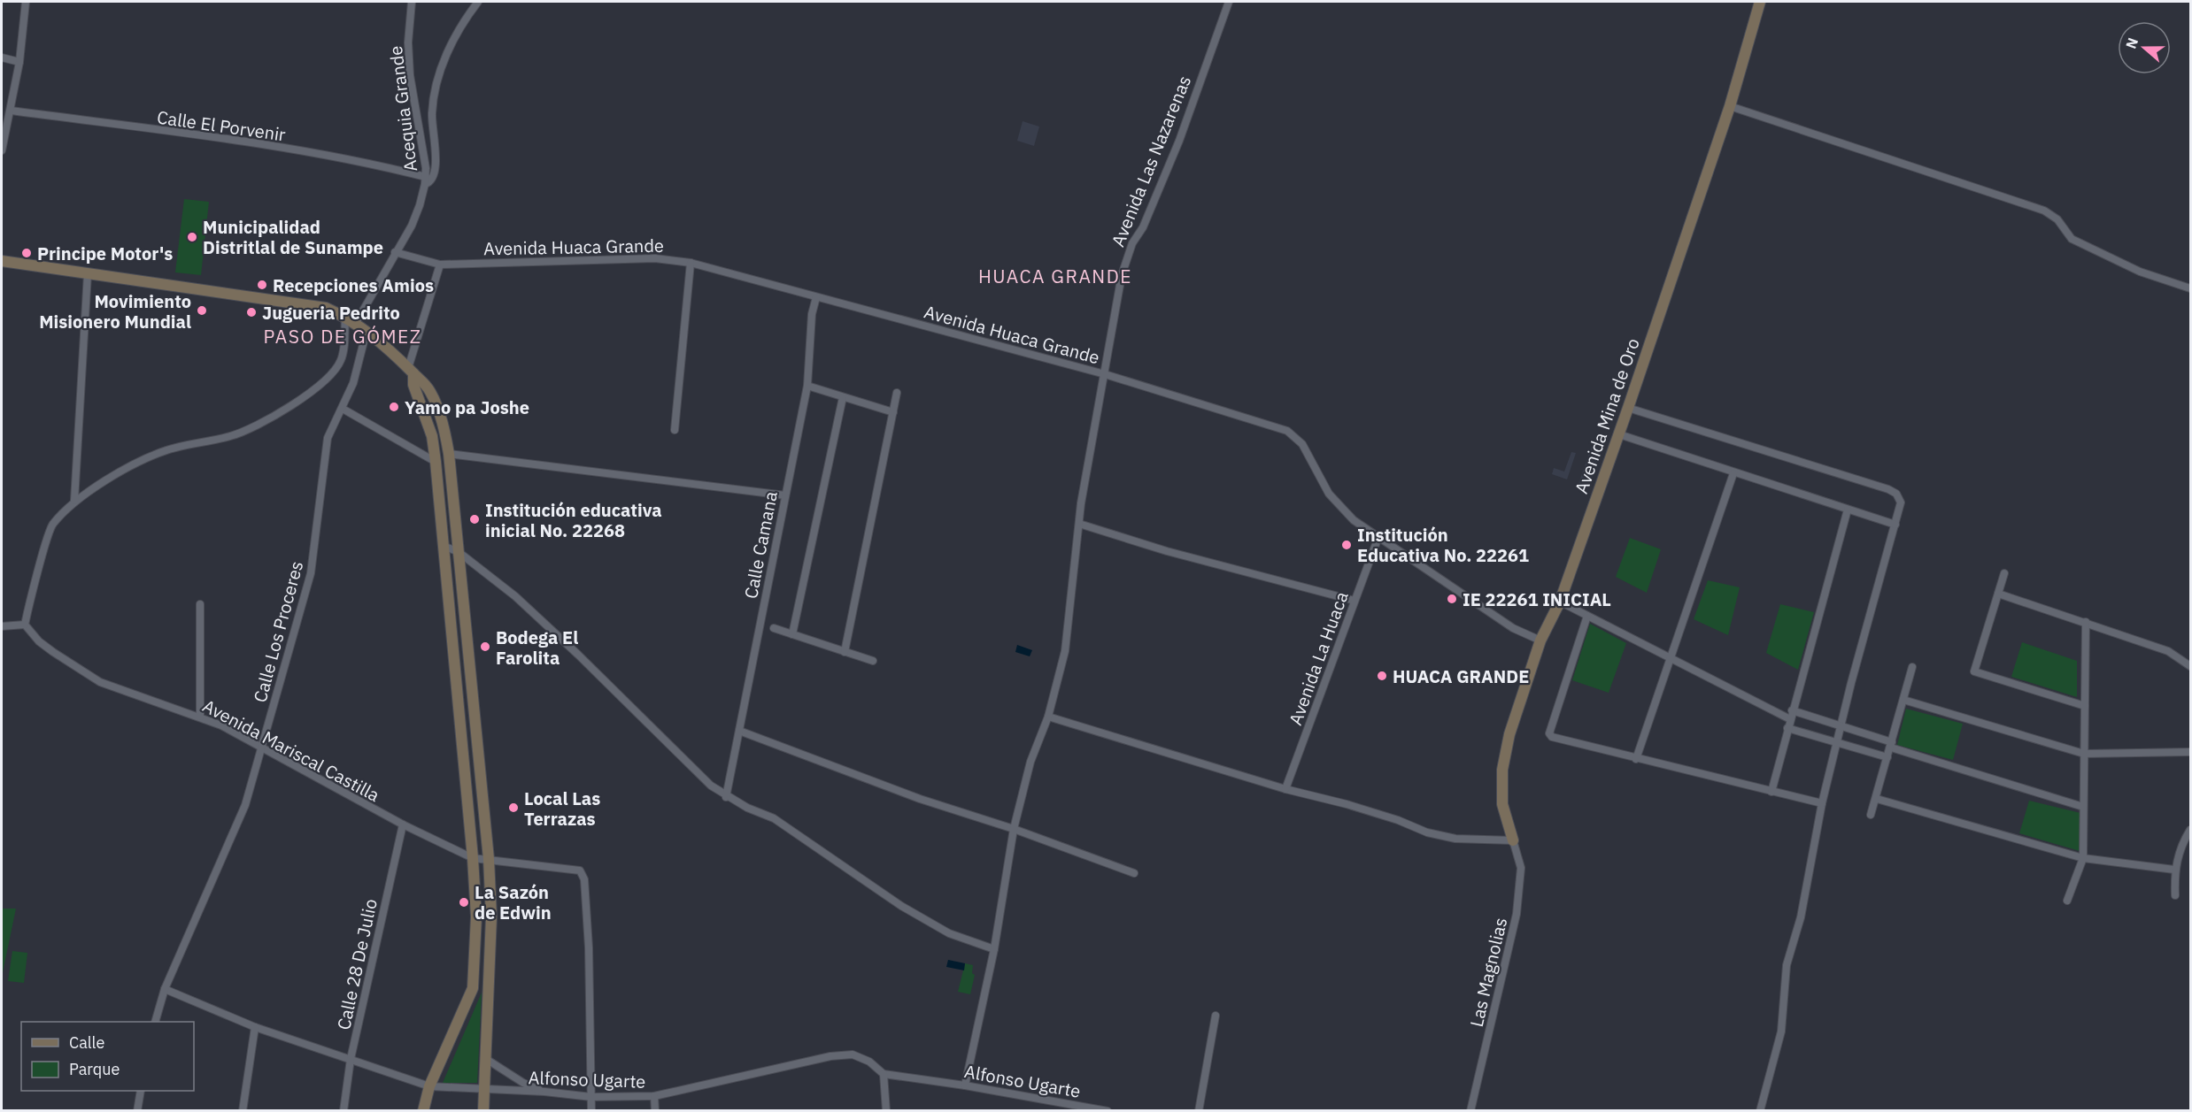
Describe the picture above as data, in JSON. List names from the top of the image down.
{
  "streets": {
    "main road": ["Avenida Mina de Oro"],
    "street": [
      "Acequia Grande",
      "Calle El Porvenir",
      "Avenida Las Nazarenas",
      "Avenida Huaca Grande",
      "Calle Camana",
      "Calle Los Proceres",
      "Avenida La Huaca",
      "Avenida Mariscal Castilla",
      "Calle 28 De Julio",
      "Las Magnolias",
      "Alfonso Ugarte"
    ]
  },
  "crossings": [
    ["Acequia Grande", "Calle El Porvenir"],
    ["Acequia Grande", "Avenida Huaca Grande"],
    ["Avenida Las Nazarenas", "Avenida Huaca Grande"],
    ["Avenida Las Nazarenas", "Alfonso Ugarte"],
    ["Avenida Huaca Grande", "Avenida Mina de Oro"],
    ["Avenida Huaca Grande", "Calle Camana"],
    ["Avenida Huaca Grande", "Avenida La Huaca"],
    ["Avenida Mina de Oro", "Las Magnolias"],
    ["Calle Los Proceres", "Avenida Mariscal Castilla"],
    ["Calle Los Proceres", "Alfonso Ugarte"],
    ["Avenida Mariscal Castilla", "Calle 28 De Julio"],
    ["Calle 28 De Julio", "Alfonso Ugarte"]
  ],
  "districts": ["HUACA GRANDE", "PASO DE GÓMEZ"],
  "places": [
    "Municipalidad Distritlal de Sunampe",
    "Principe Motor's",
    "Recepciones Amios",
    "Movimiento Misionero Mundial",
    "Jugueria Pedrito",
    "Yamo pa Joshe",
    "Institución educativa inicial No. 22268",
    "Institución Educativa No. 22261",
    "IE 22261 INICIAL",
    "Bodega El Farolita",
    "HUACA GRANDE",
    "Local Las Terrazas",
    "La Sazón de Edwin"
  ],
  "legend": ["Calle", "Parque"],
  "north": "left"
}
